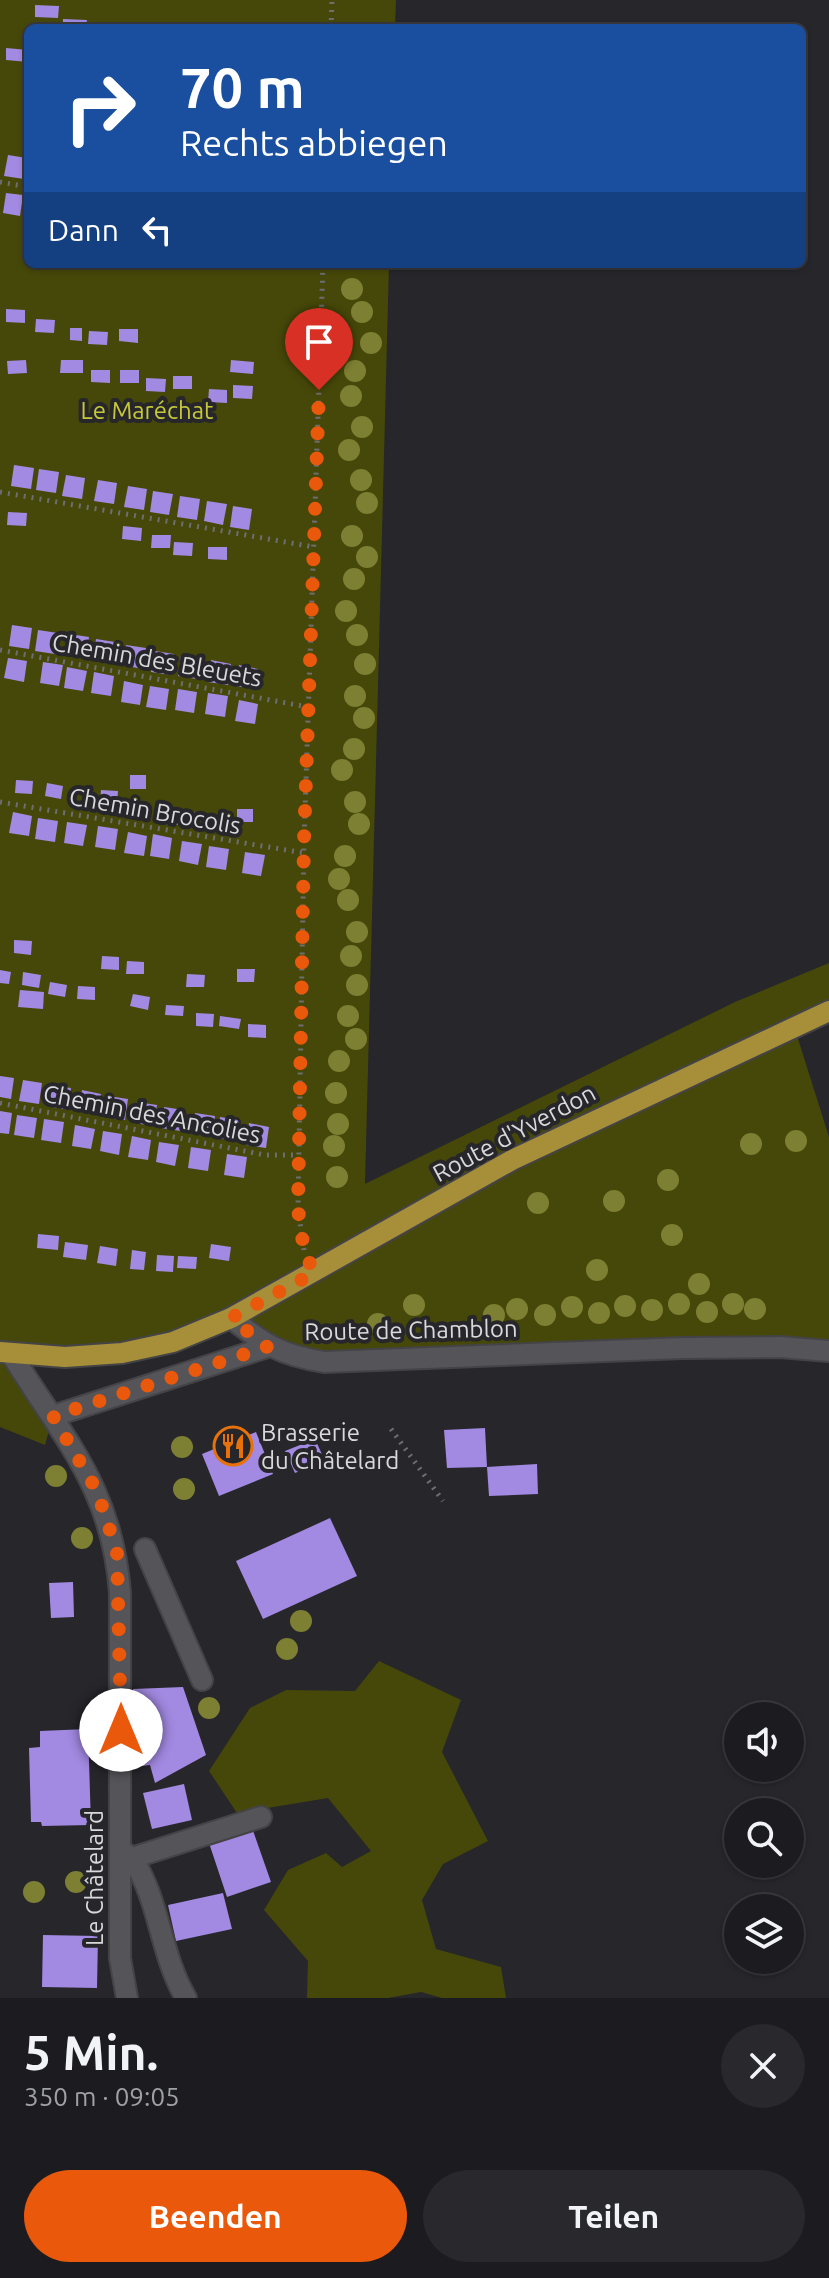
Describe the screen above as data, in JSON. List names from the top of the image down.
{
  "streets": {
    "main road": ["Route d'Yverdon"],
    "street": ["Route de Chamblon", "Le Châtelard"],
    "path": ["Chemin des Bleuets", "Chemin Brocolis", "Chemin des Ancolies"]
  },
  "crossings": [
    ["Route d'Yverdon", "Route de Chamblon"]
  ],
  "parks": ["Le Maréchat"],
  "places": {
    "restaurant": ["Brasserie du Châtelard"]
  },
  "page": {
    "turn": ["70 m", "Rechts abbiegen"],
    "then": "Dann",
    "heading": ["5 Min.", "350 m · 09:05"],
    "buttons": ["Beenden", "Teilen"]
  }
}
